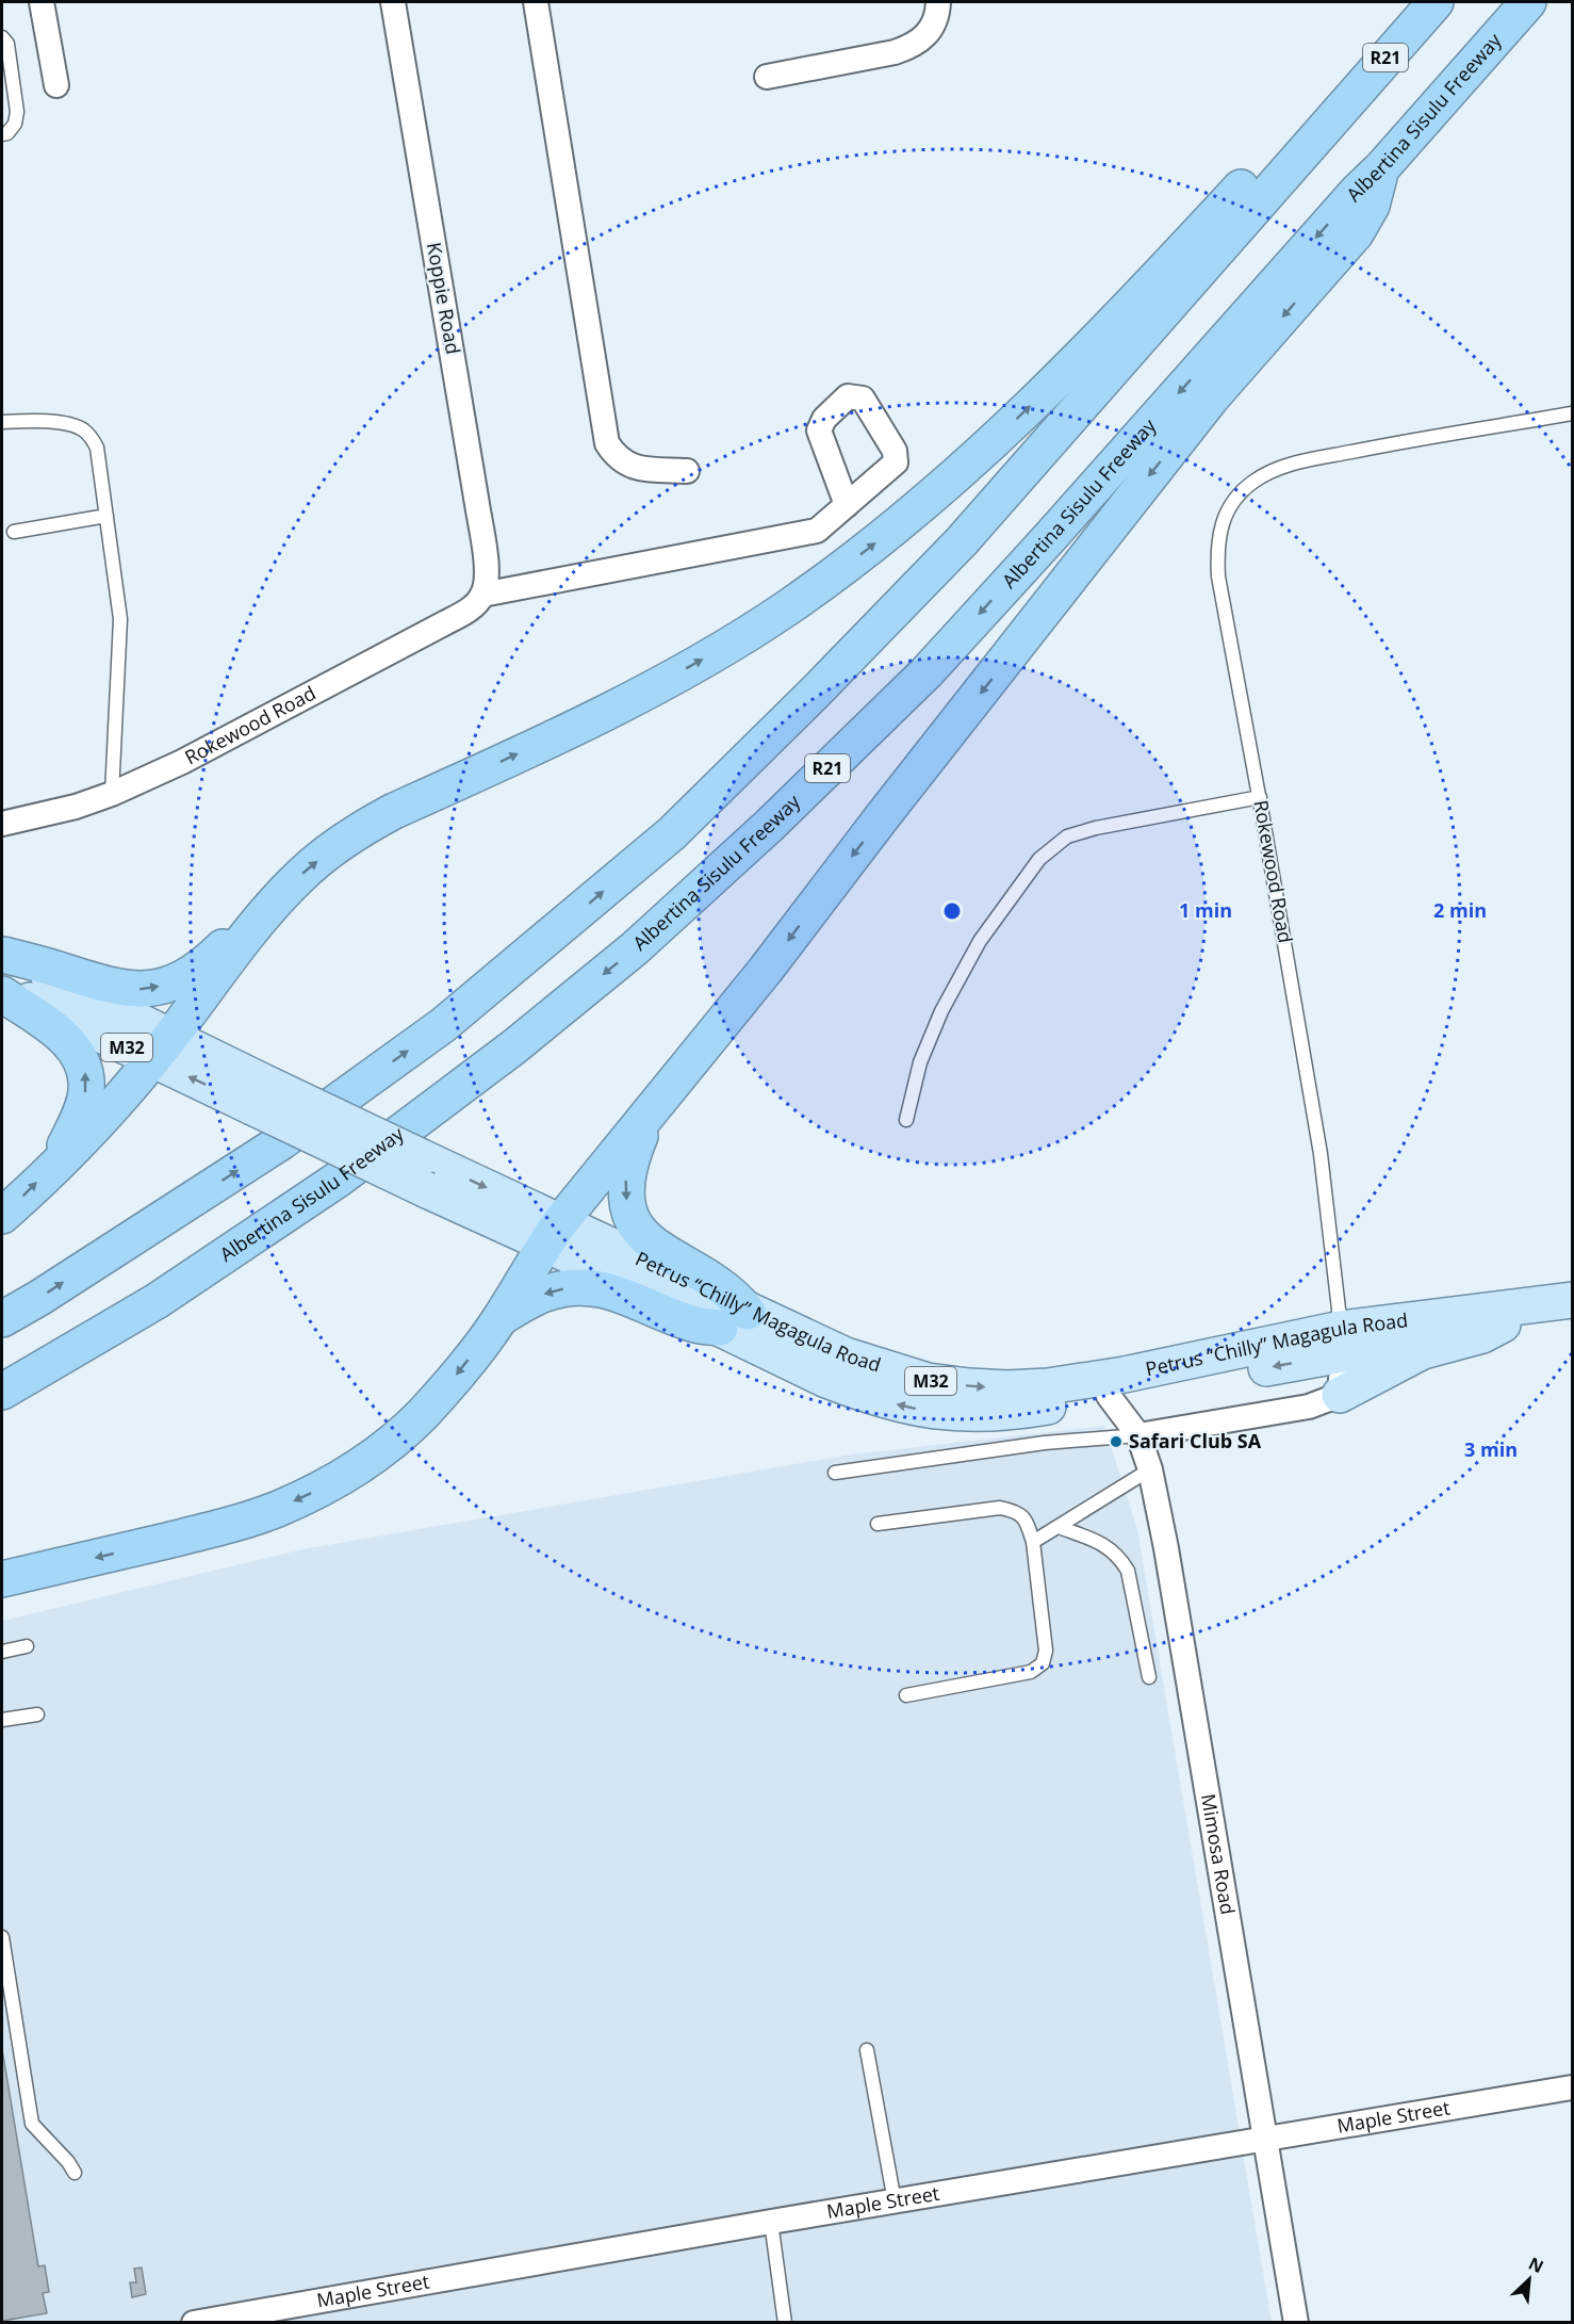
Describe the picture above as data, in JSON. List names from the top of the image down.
{
  "streets": {
    "highway": ["R21", "Albertina Sisulu Freeway"],
    "main road": ["M32", "Petrus “Chilly” Magagula Road"],
    "street": [
      "Koppie Road",
      "Rokewood Road",
      "Mimosa Road",
      "Maple Street"
    ]
  },
  "crossings": [
    ["Koppie Road", "Rokewood Road"],
    ["Rokewood Road", "Petrus “Chilly” Magagula Road"],
    ["Petrus “Chilly” Magagula Road", "Mimosa Road"],
    ["Mimosa Road", "Maple Street"]
  ],
  "places": ["Safari Club SA"],
  "north": "top right",
  "rings": ["1 min", "2 min", "3 min"]
}
